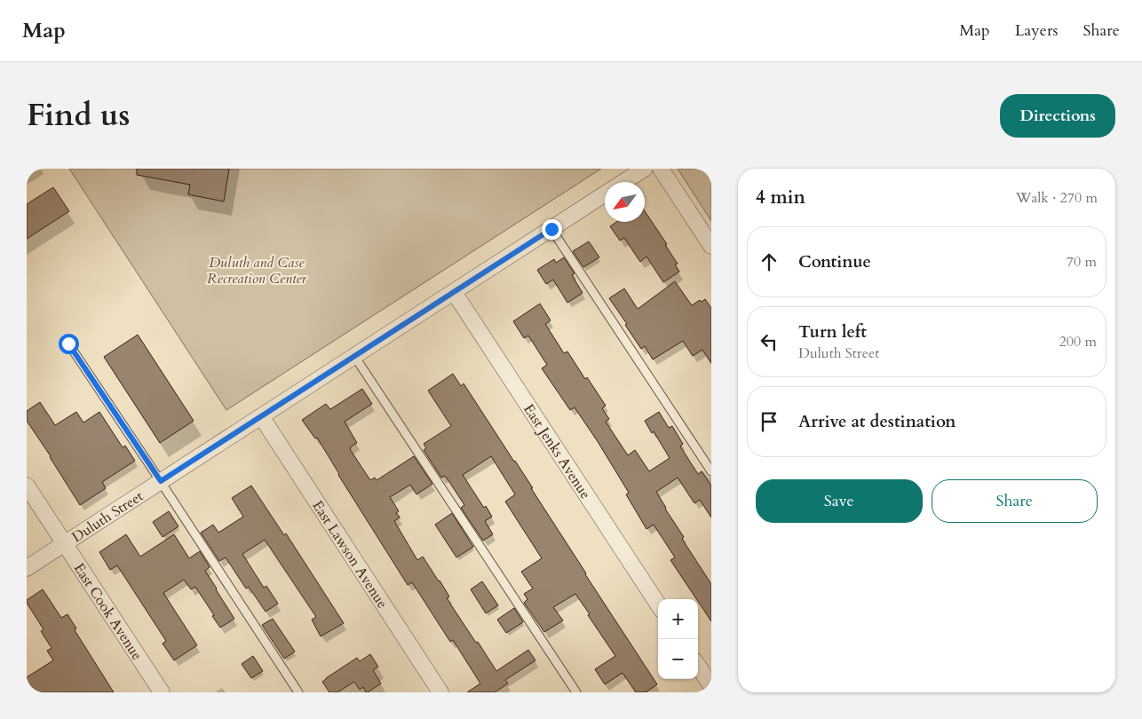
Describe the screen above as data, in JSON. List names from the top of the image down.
{
  "streets": {
    "street": [
      "East Jenks Avenue",
      "Duluth Street",
      "East Lawson Avenue",
      "East Cook Avenue"
    ]
  },
  "crossings": [
    ["East Jenks Avenue", "Duluth Street"],
    ["Duluth Street", "East Lawson Avenue"],
    ["Duluth Street", "East Cook Avenue"]
  ],
  "parks": ["Duluth and Case Recreation Center"],
  "north": "bottom left",
  "page": {
    "header": "Map",
    "nav": ["Map", "Layers", "Share"],
    "title": "Find us",
    "buttons": [
      "Directions",
      ["Save", "Share"]
    ],
    "heading": ["4 min", "Walk · 270 m"],
    "list": [
      ["Continue", "70 m"],
      ["Turn left", "Duluth Street", "200 m"],
      "Arrive at destination"
    ],
    "map_buttons": ["+", "−"]
  }
}
